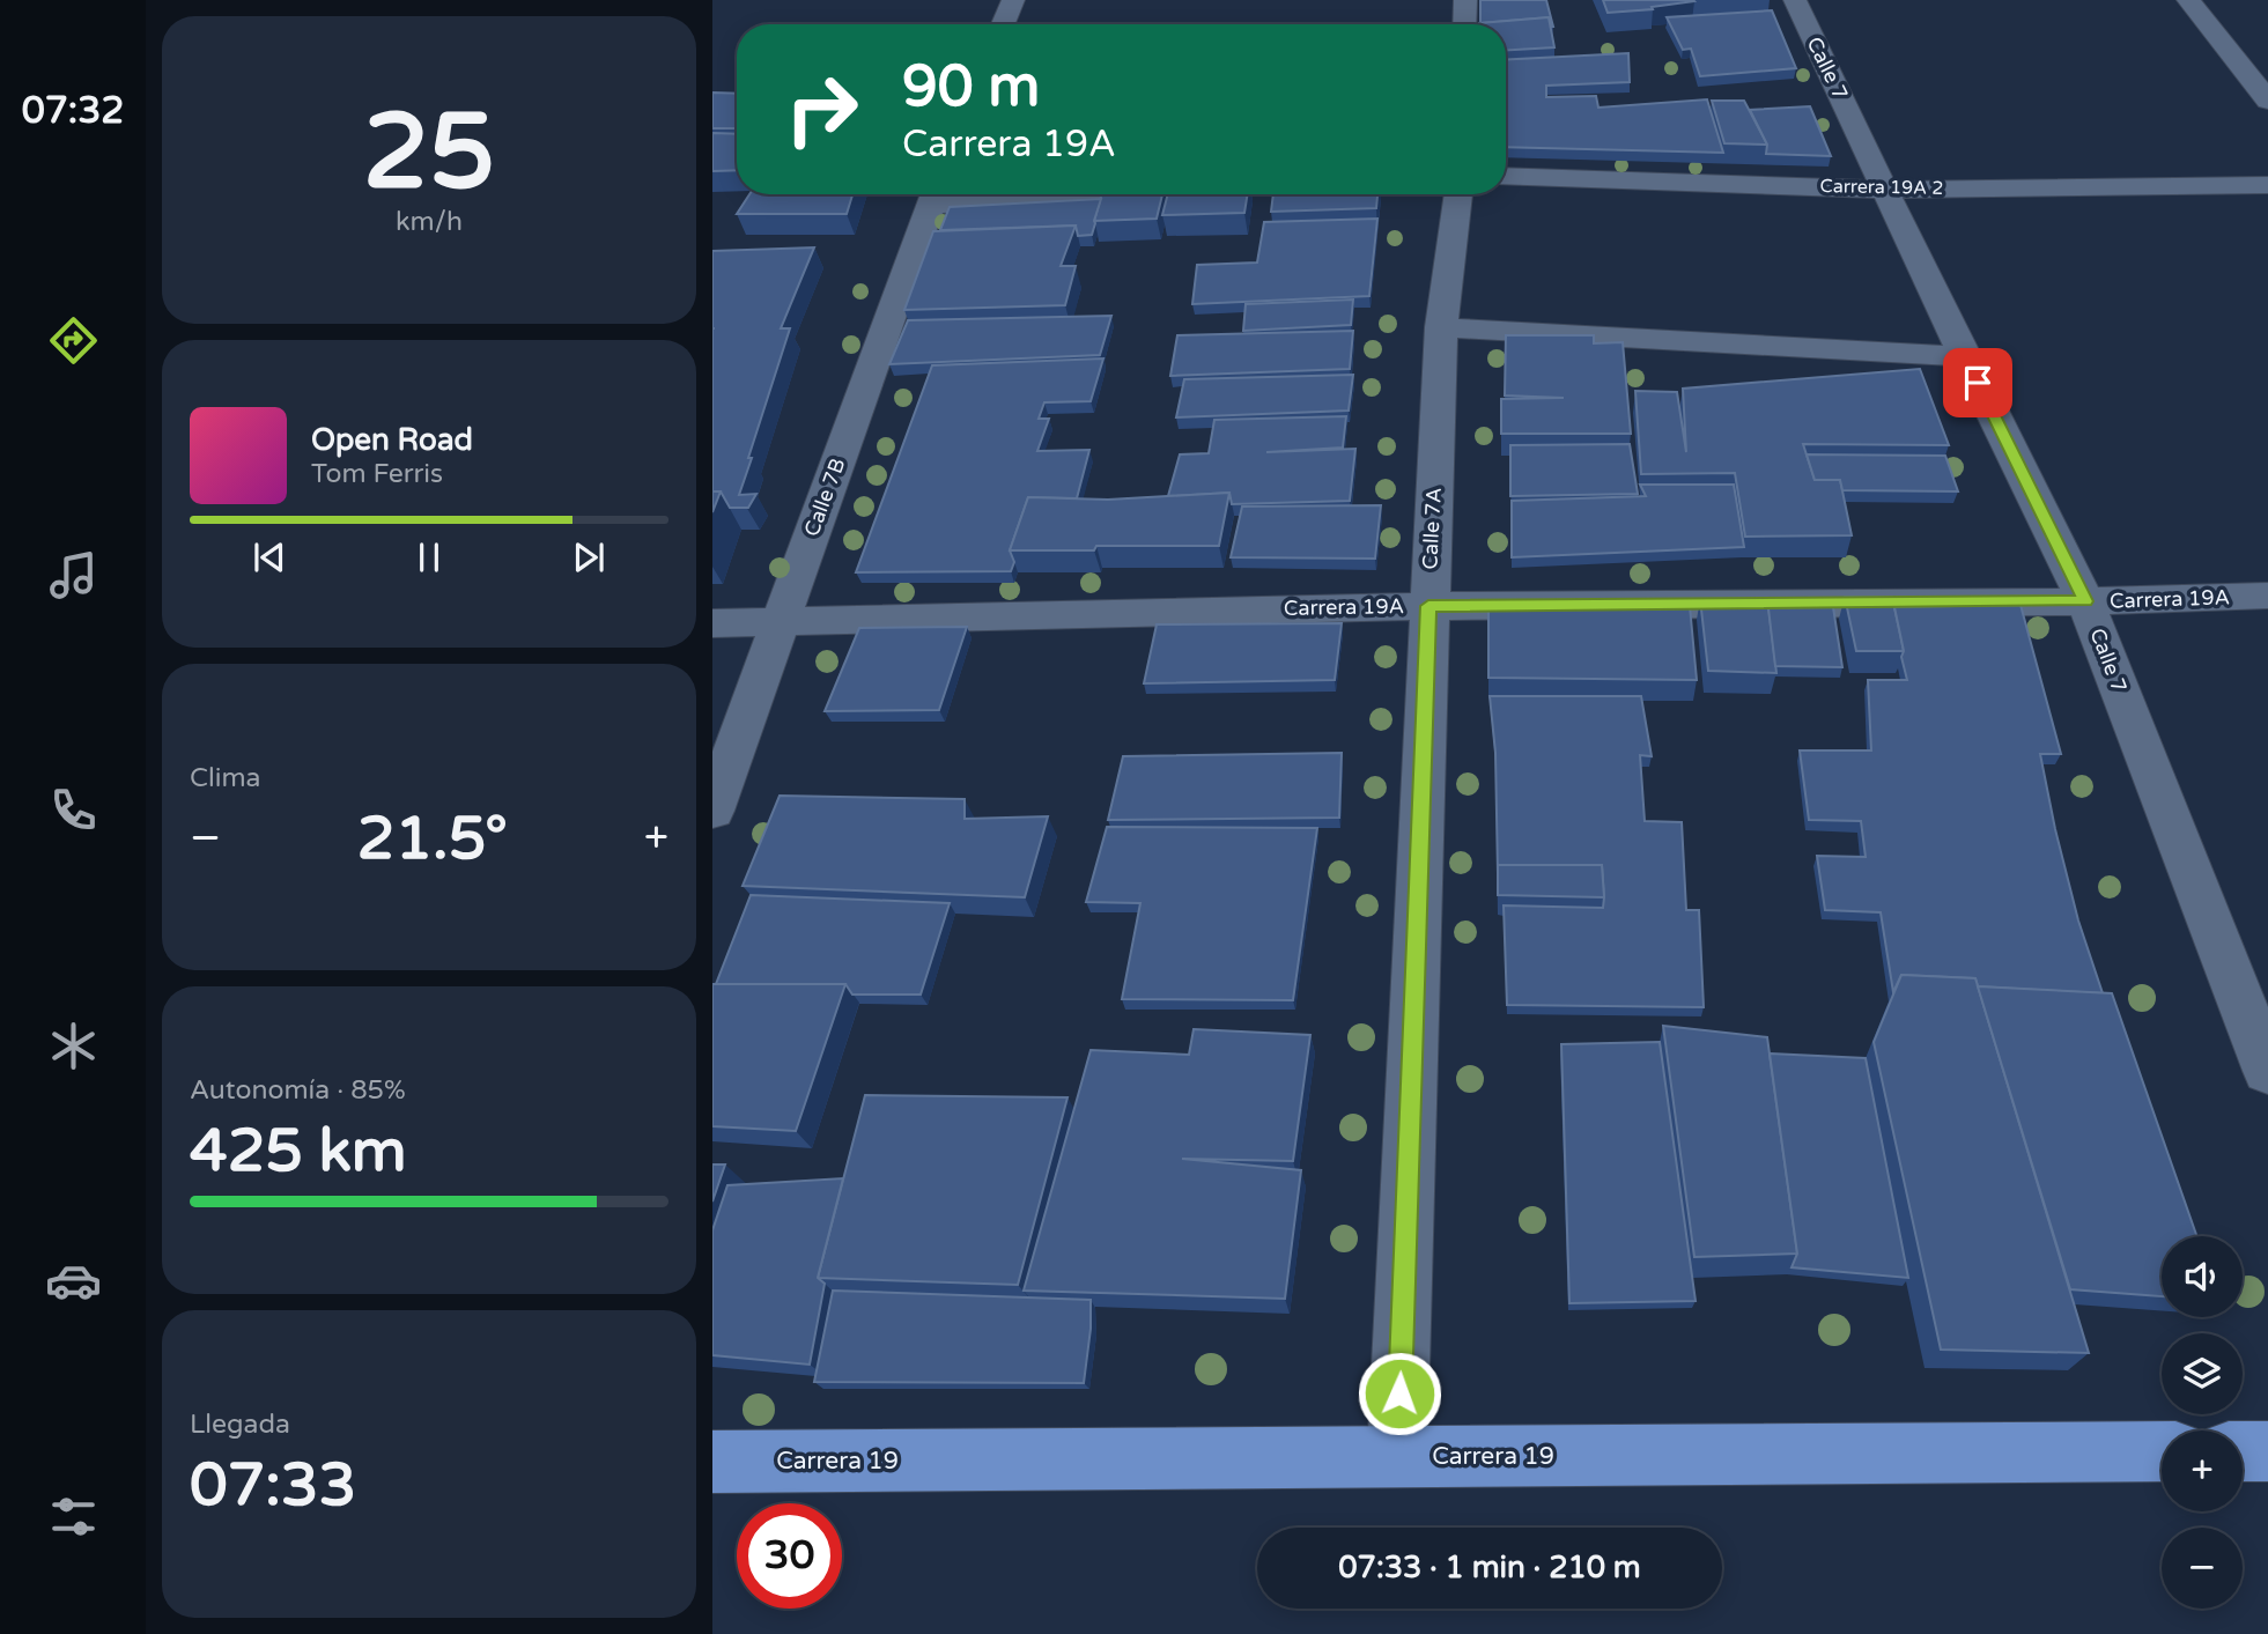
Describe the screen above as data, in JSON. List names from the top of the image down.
{
  "streets": {
    "highway": ["Carrera 19"],
    "street": [
      "Calle 7",
      "Carrera 19A 2",
      "Calle 7B",
      "Calle 7A",
      "Carrera 19A"
    ]
  },
  "crossings": [
    ["Calle 7", "Carrera 19A 2"],
    ["Calle 7", "Carrera 19A"],
    ["Calle 7B", "Carrera 19A"],
    ["Calle 7A", "Carrera 19A"],
    ["Calle 7A", "Carrera 19"]
  ],
  "page": {
    "tabs": "07:32",
    "tile": [
      ["25", "km/h"],
      "Clima",
      ["Autonomía · 85%", "425 km"],
      ["Llegada", "07:33"]
    ],
    "turn": ["90 m", "Carrera 19A"],
    "song": ["Open Road", "Tom Ferris"],
    "heat": ["−", "21.5°", "+"],
    "map_buttons": ["+", "−"],
    "limit": "30",
    "trip": "07:33 · 1 min · 210 m"
  }
}
